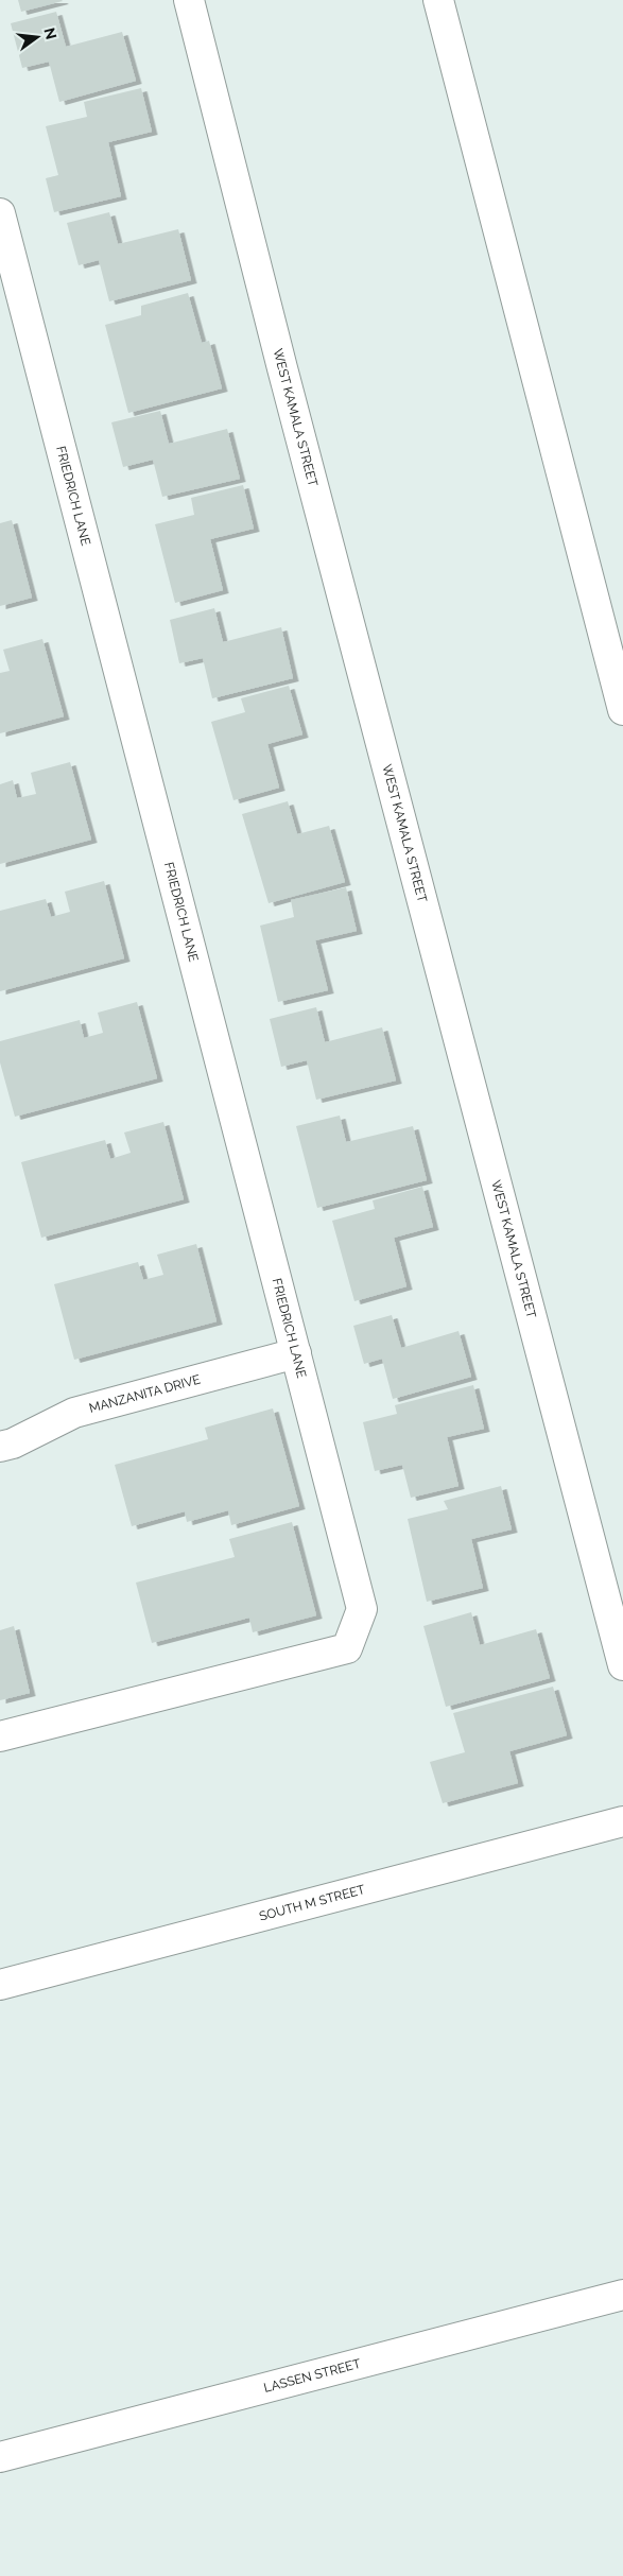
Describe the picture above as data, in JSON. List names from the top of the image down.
{
  "streets": {
    "street": [
      "WEST KAMALA STREET",
      "FRIEDRICH LANE",
      "MANZANITA DRIVE",
      "SOUTH M STREET",
      "LASSEN STREET"
    ]
  },
  "crossings": [
    ["FRIEDRICH LANE", "MANZANITA DRIVE"]
  ],
  "north": "right"
}
